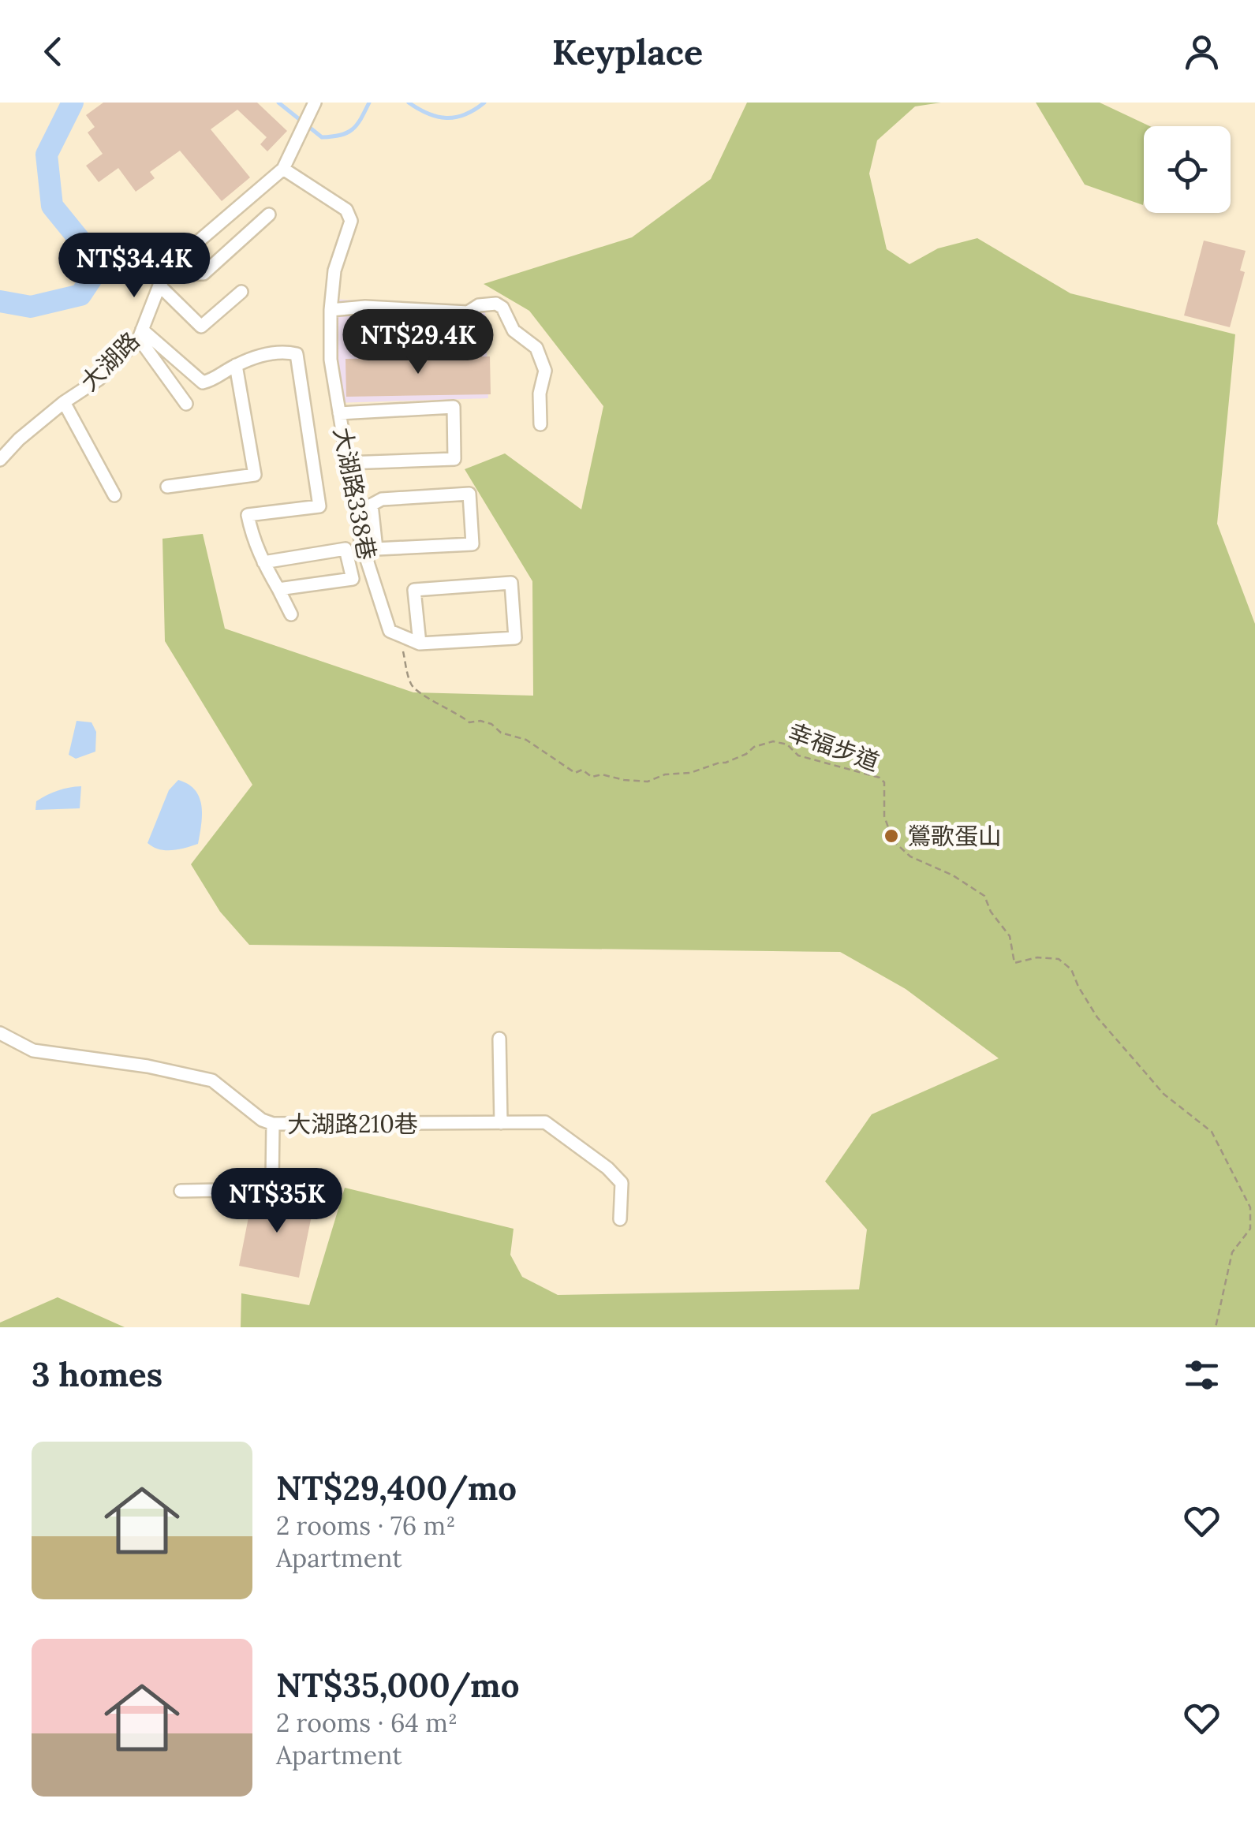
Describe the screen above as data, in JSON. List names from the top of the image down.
{
  "streets": {
    "street": ["大湖路", "大湖路338巷", "大湖路210巷"],
    "path": ["幸福步道"]
  },
  "crossings": [
    ["大湖路", "大湖路338巷"],
    ["大湖路338巷", "幸福步道"]
  ],
  "places": ["鶯歌蛋山"],
  "page": {
    "header": "Keyplace",
    "price": ["NT$34.4K", "NT$29.4K", "NT$35K"],
    "heading": "3 homes",
    "list": [
      {
        "name": "NT$29,400/mo",
        "note": "2 rooms · 76 m² · Apartment"
      },
      {
        "name": "NT$35,000/mo",
        "note": "2 rooms · 64 m² · Apartment"
      }
    ]
  }
}
